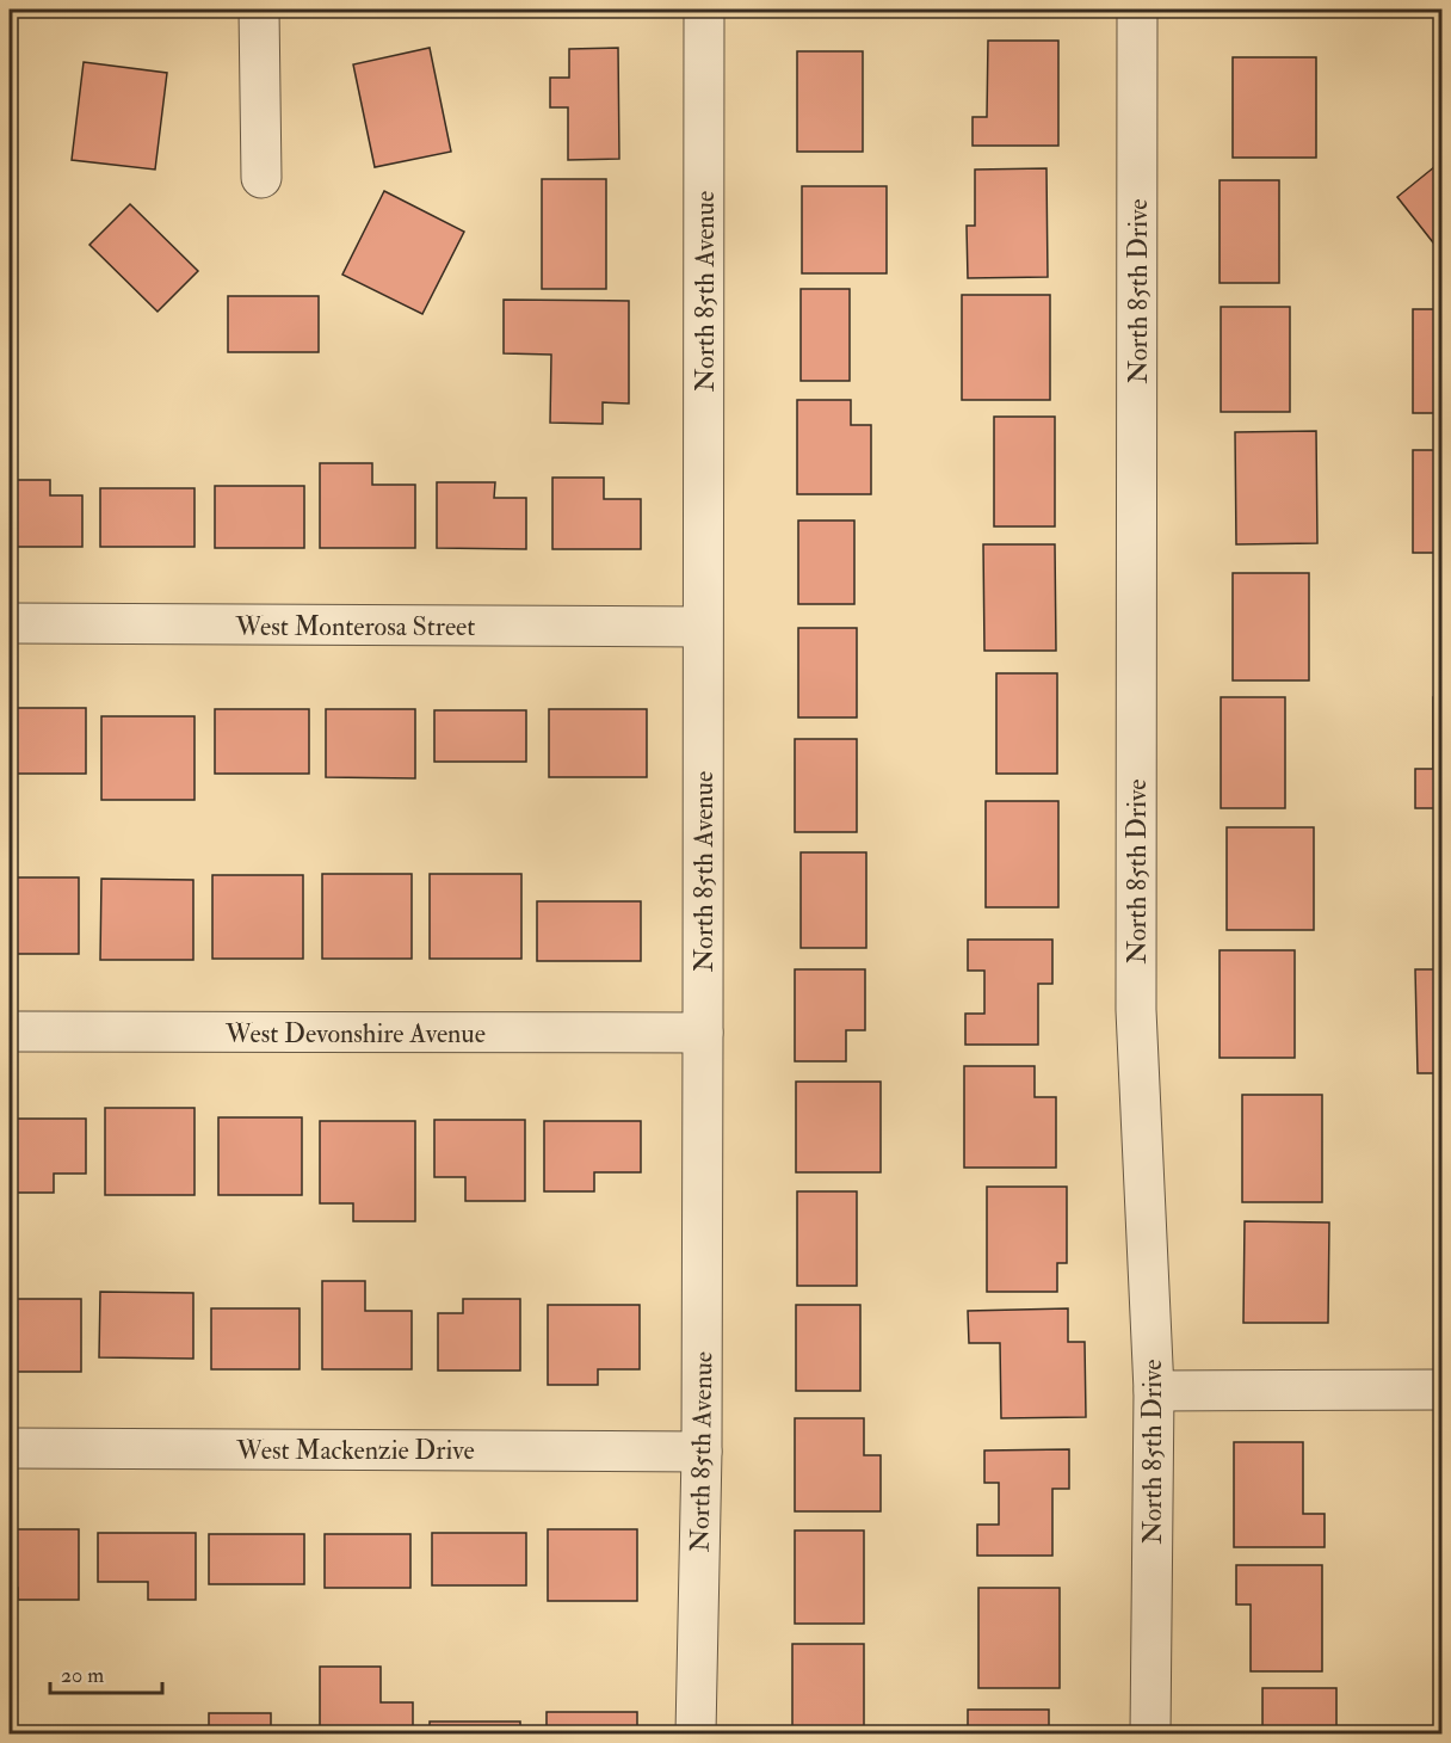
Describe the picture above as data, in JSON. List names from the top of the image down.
{
  "streets": {
    "street": [
      "North 85th Avenue",
      "North 85th Drive",
      "West Monterosa Street",
      "West Devonshire Avenue",
      "West Mackenzie Drive"
    ]
  },
  "crossings": [
    ["North 85th Avenue", "West Monterosa Street"],
    ["North 85th Avenue", "West Devonshire Avenue"],
    ["North 85th Avenue", "West Mackenzie Drive"]
  ],
  "scale_bar": "20 m"
}
